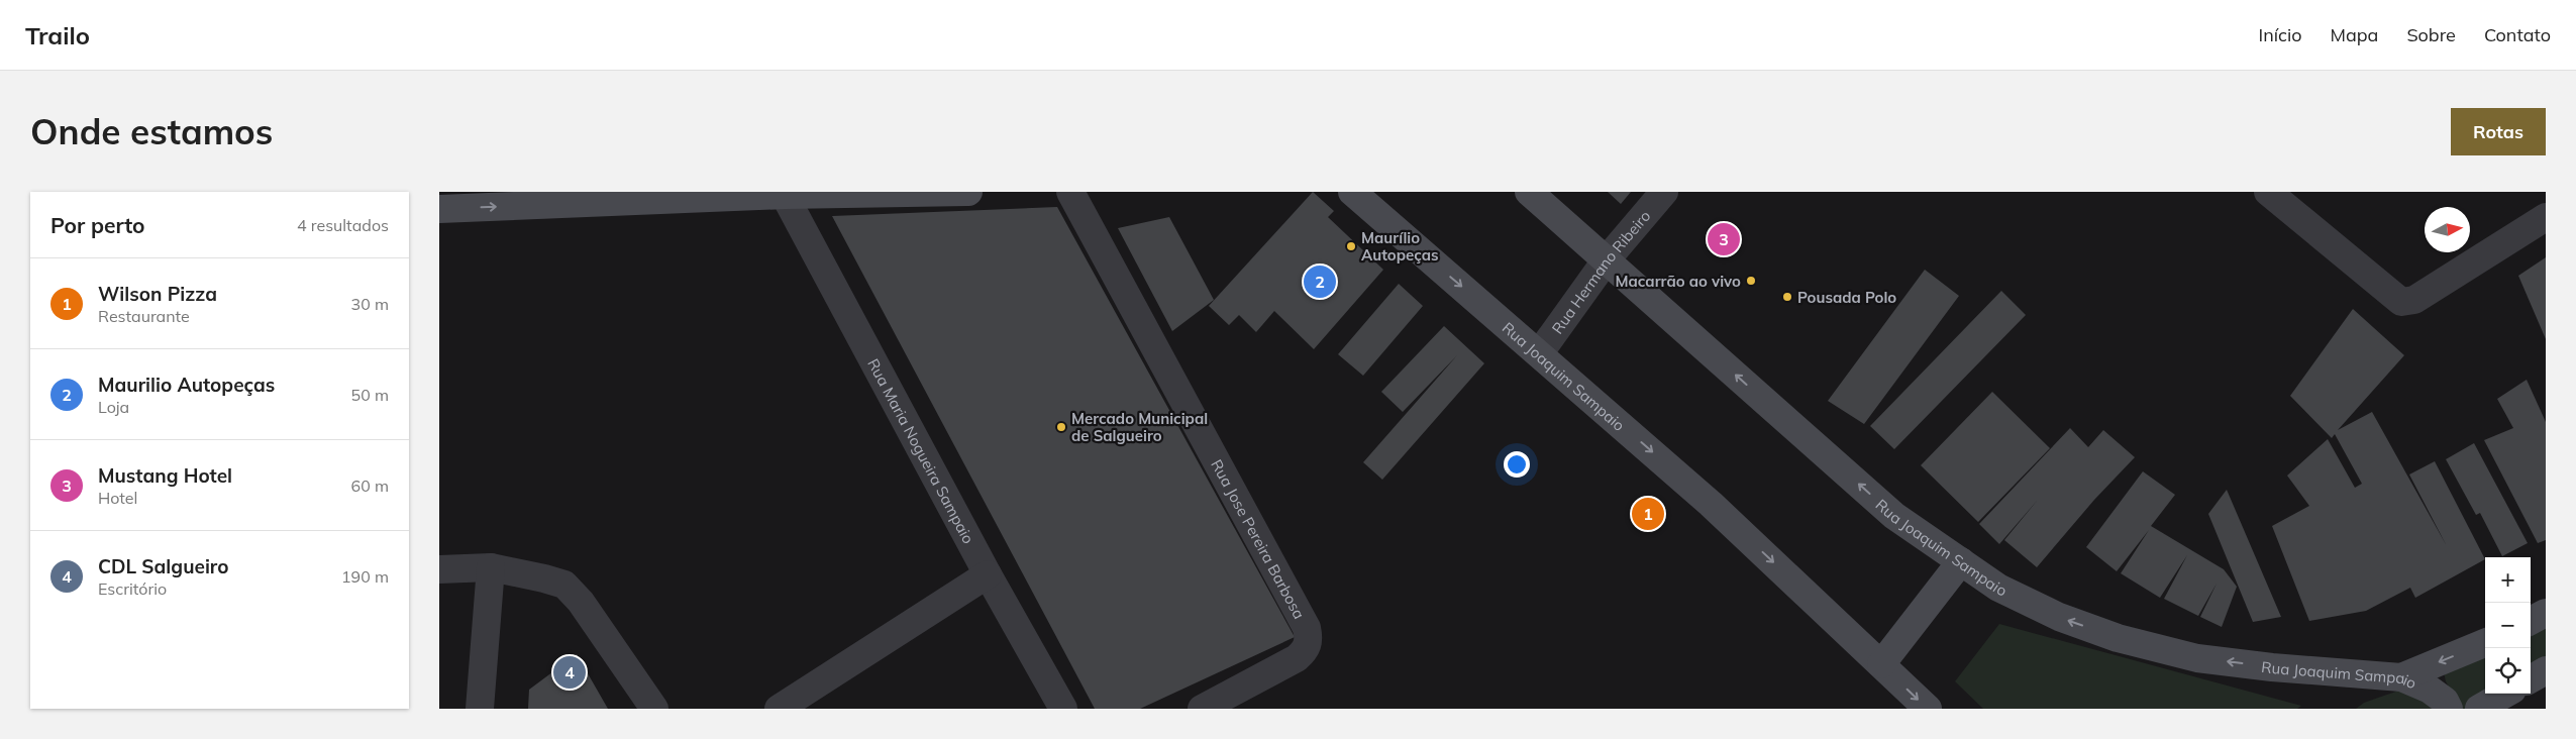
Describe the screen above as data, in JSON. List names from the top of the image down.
{
  "streets": {
    "main road": ["Rua Joaquim Sampaio"],
    "street": ["Rua Hermano Ribeiro", "Rua Maria Nogueira Sampaio", "Rua Jose Pereira Barbosa"]
  },
  "crossings": [
    ["Rua Hermano Ribeiro", "Rua Joaquim Sampaio"]
  ],
  "places": [
    "Maurílio Autopeças",
    "Macarrão ao vivo",
    "Pousada Polo",
    "Mercado Municipal de Salgueiro"
  ],
  "north": "right",
  "page": {
    "header": "Trailo",
    "nav": [
      "Início",
      "Mapa",
      "Sobre",
      "Contato"
    ],
    "buttons": "Rotas",
    "title": "Onde estamos",
    "heading": ["Por perto", "4 resultados"],
    "pins": [
      "3",
      "2",
      "1",
      "4"
    ],
    "list": [
      {
        "mark": "1",
        "name": "Wilson Pizza",
        "note": "Restaurante",
        "value": "30 m"
      },
      {
        "mark": "2",
        "name": "Maurilio Autopeças",
        "note": "Loja",
        "value": "50 m"
      },
      {
        "mark": "3",
        "name": "Mustang Hotel",
        "note": "Hotel",
        "value": "60 m"
      },
      {
        "mark": "4",
        "name": "CDL Salgueiro",
        "note": "Escritório",
        "value": "190 m"
      }
    ],
    "map_buttons": ["+", "−"]
  }
}
